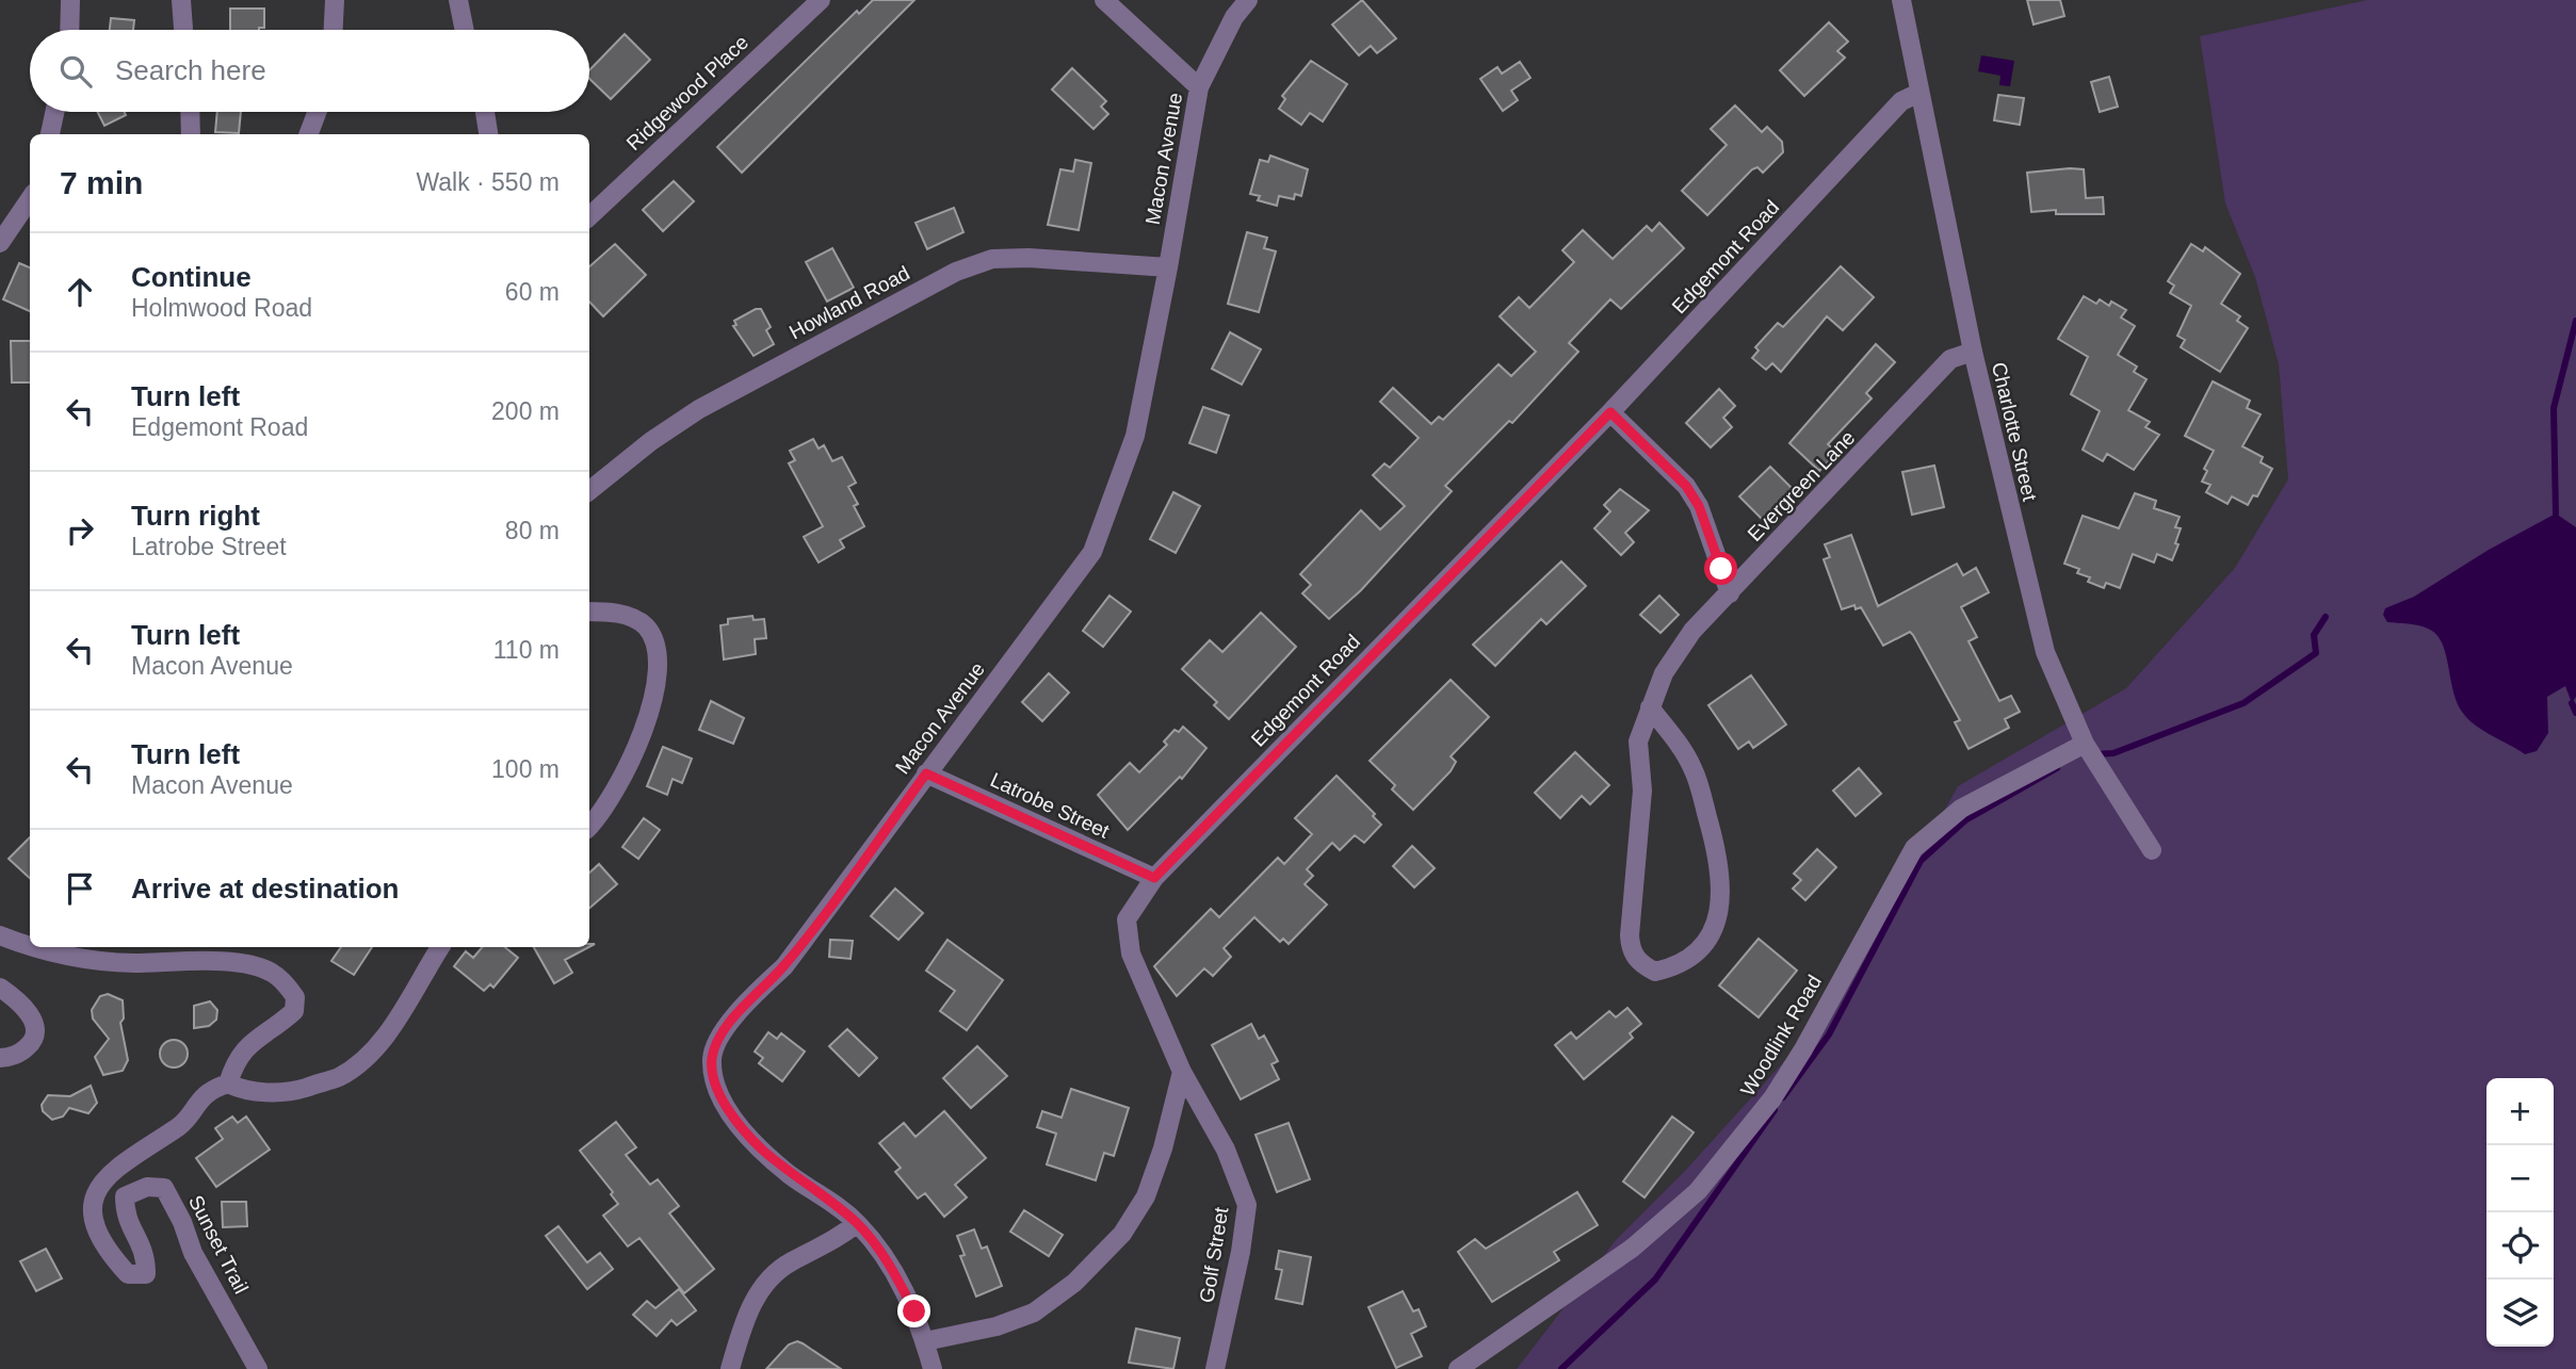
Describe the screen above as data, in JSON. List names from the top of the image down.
{
  "streets": {
    "street": [
      "Ridgewood Place",
      "Macon Avenue",
      "Edgemont Road",
      "Howland Road",
      "Charlotte Street",
      "Evergreen Lane",
      "Latrobe Street",
      "Woodlink Road",
      "Sunset Trail",
      "Golf Street"
    ]
  },
  "crossings": [
    ["Macon Avenue", "Howland Road"],
    ["Macon Avenue", "Latrobe Street"],
    ["Edgemont Road", "Charlotte Street"],
    ["Edgemont Road", "Latrobe Street"],
    ["Edgemont Road", "Golf Street"],
    ["Charlotte Street", "Evergreen Lane"],
    ["Charlotte Street", "Woodlink Road"]
  ],
  "page": {
    "search": "Search here",
    "heading": ["7 min", "Walk · 550 m"],
    "list": [
      ["Continue", "Holmwood Road", "60 m"],
      ["Turn left", "Edgemont Road", "200 m"],
      ["Turn right", "Latrobe Street", "80 m"],
      ["Turn left", "Macon Avenue", "110 m"],
      ["Turn left", "Macon Avenue", "100 m"],
      "Arrive at destination"
    ],
    "map_buttons": ["+", "−"]
  }
}
